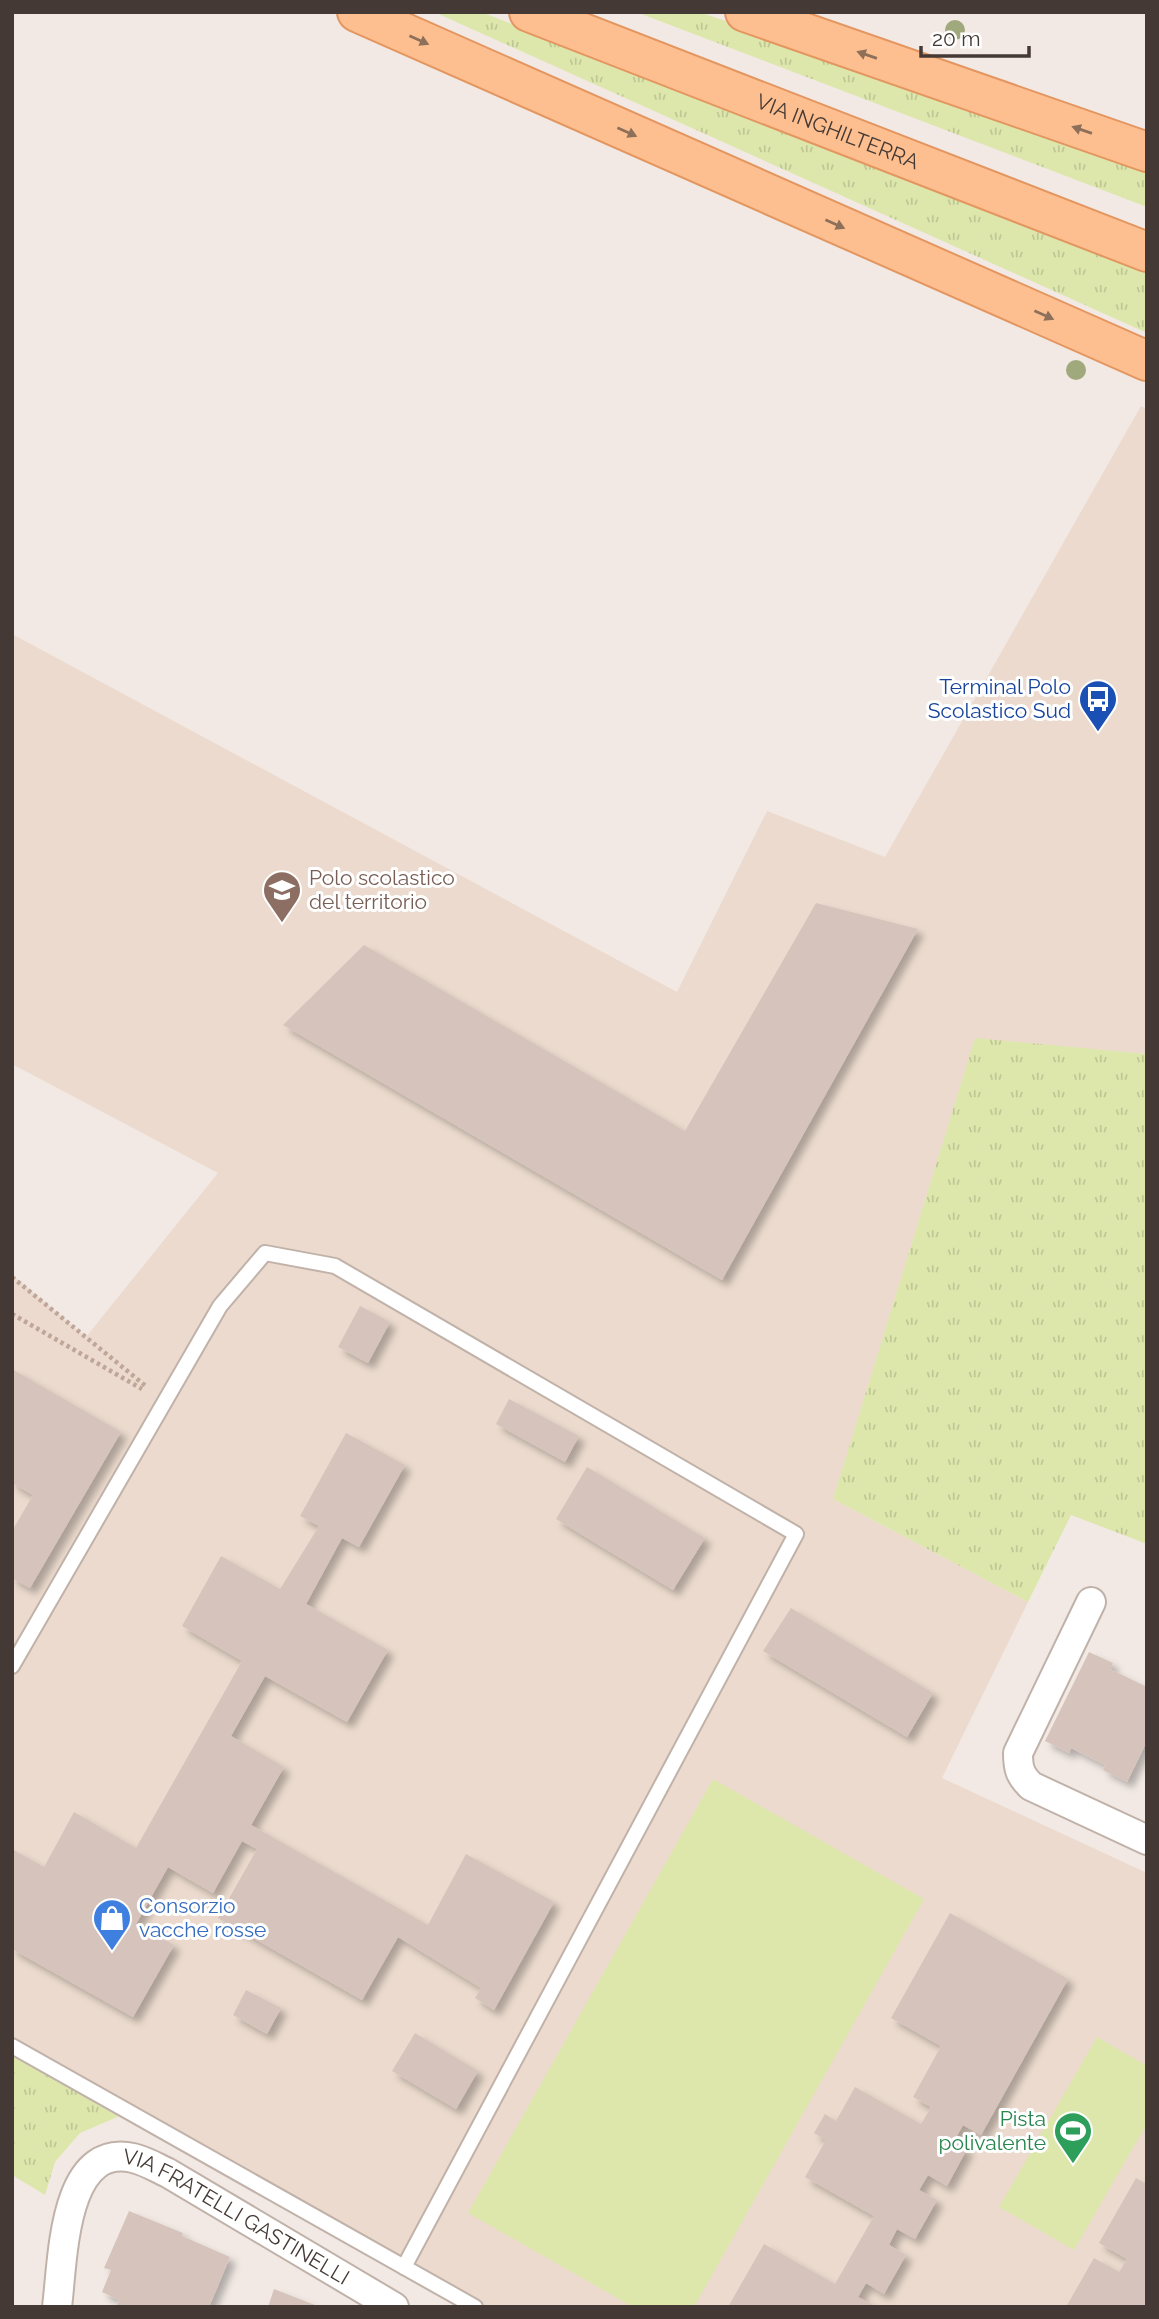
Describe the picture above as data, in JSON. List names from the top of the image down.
{
  "streets": {
    "main road": ["VIA INGHILTERRA"],
    "street": ["VIA FRATELLI GASTINELLI"]
  },
  "places": {
    "bus stop": ["Terminal Polo Scolastico Sud"],
    "school or university": ["Polo scolastico del territorio"],
    "shop": ["Consorzio vacche rosse"],
    "sports": ["Pista polivalente"]
  },
  "scale_bar": "20 m"
}
